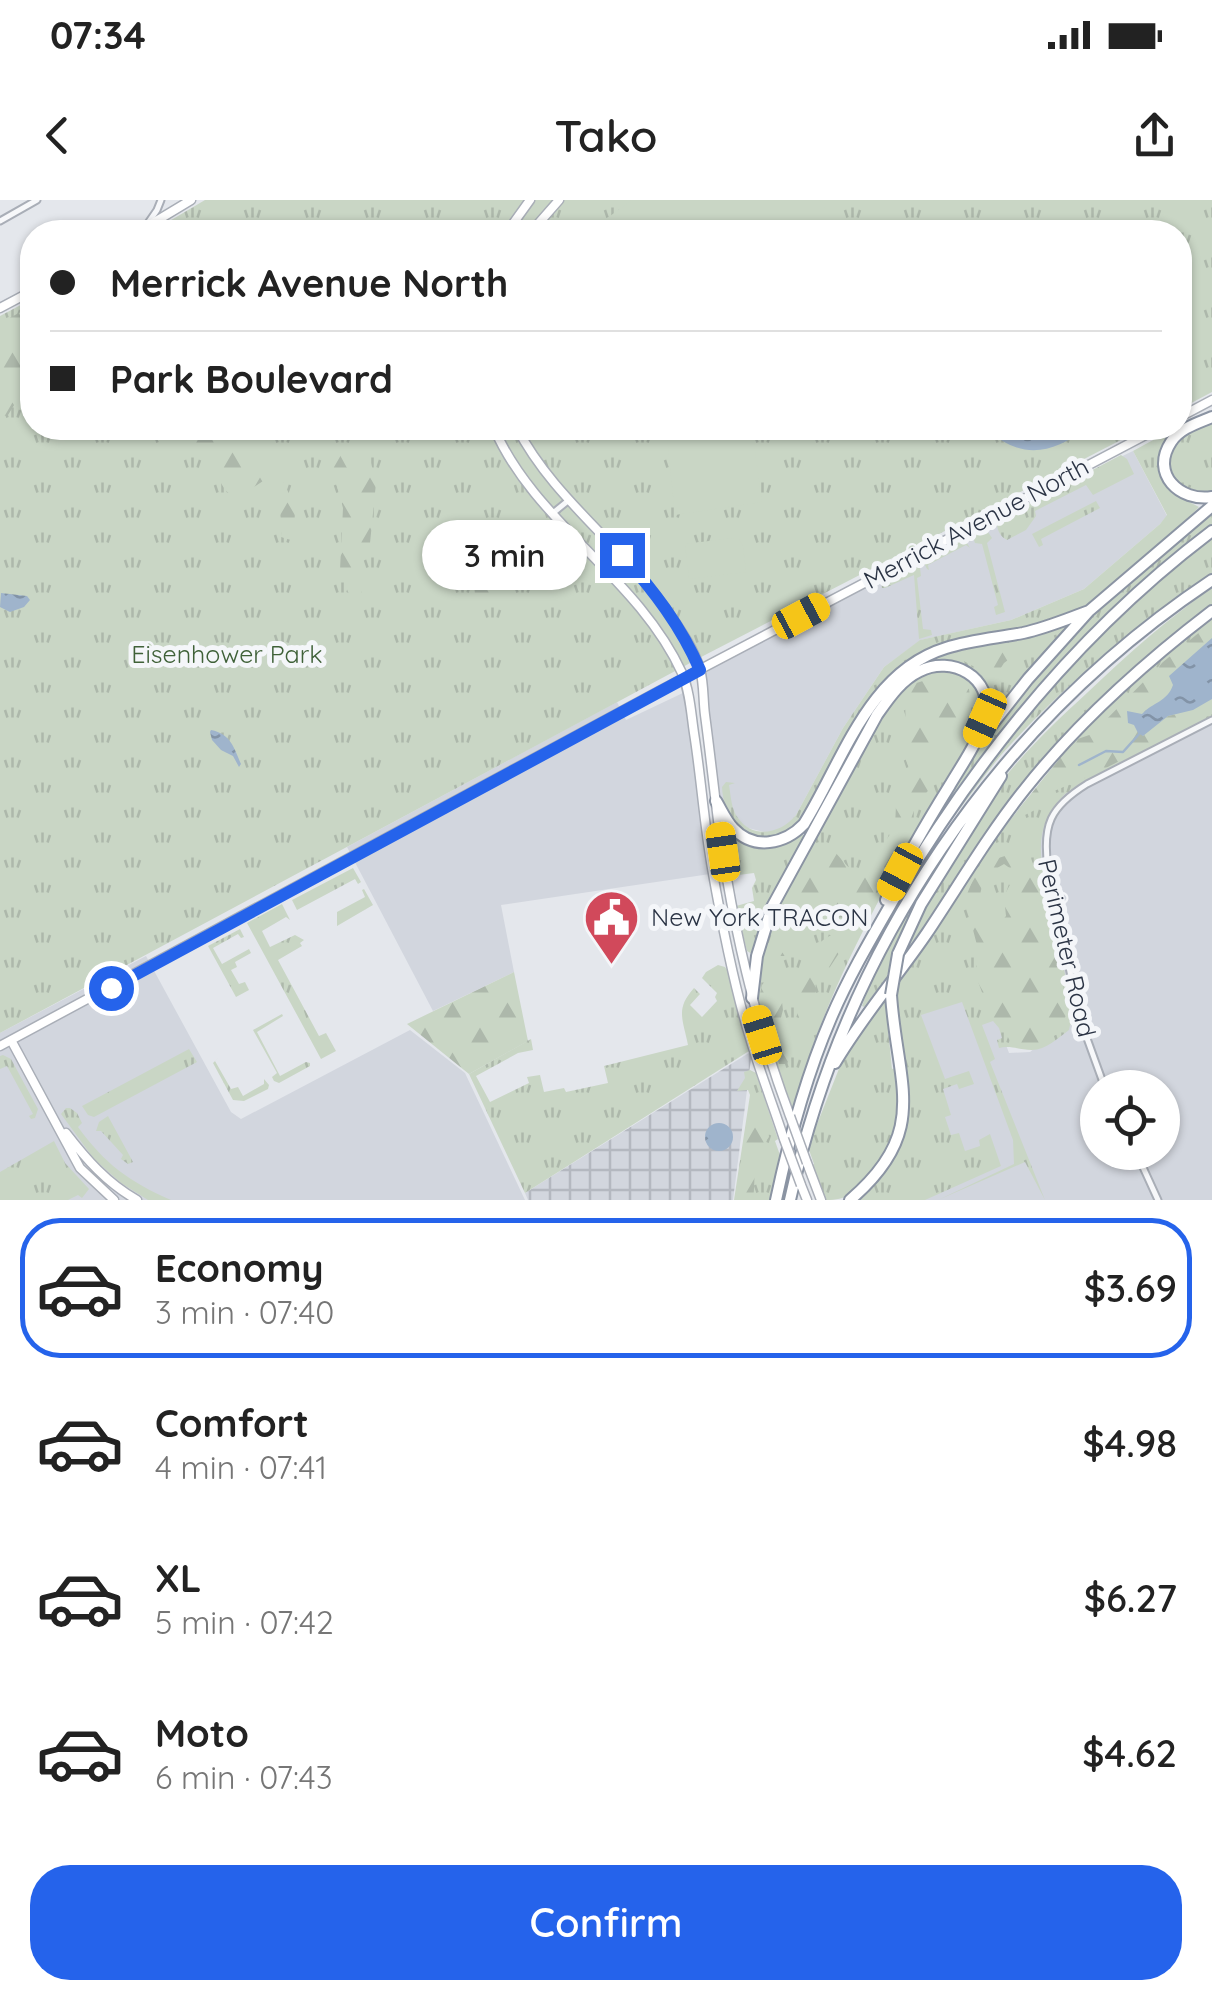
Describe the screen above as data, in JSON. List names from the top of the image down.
{
  "streets": {
    "main road": ["Merrick Avenue North"],
    "street": ["Perimeter Road"]
  },
  "parks": ["Eisenhower Park"],
  "places": {
    "public building": ["New York TRACON"]
  },
  "page": {
    "status": "07:34",
    "header": "Tako",
    "banner": ["Merrick Avenue North", "Park Boulevard"],
    "bubble": "3 min",
    "list": [
      {
        "name": "Economy",
        "note": "3 min · 07:40",
        "value": "$3.69"
      },
      {
        "name": "Comfort",
        "note": "4 min · 07:41",
        "value": "$4.98"
      },
      {
        "name": "XL",
        "note": "5 min · 07:42",
        "value": "$6.27"
      },
      {
        "name": "Moto",
        "note": "6 min · 07:43",
        "value": "$4.62"
      }
    ],
    "buttons": "Confirm"
  }
}
